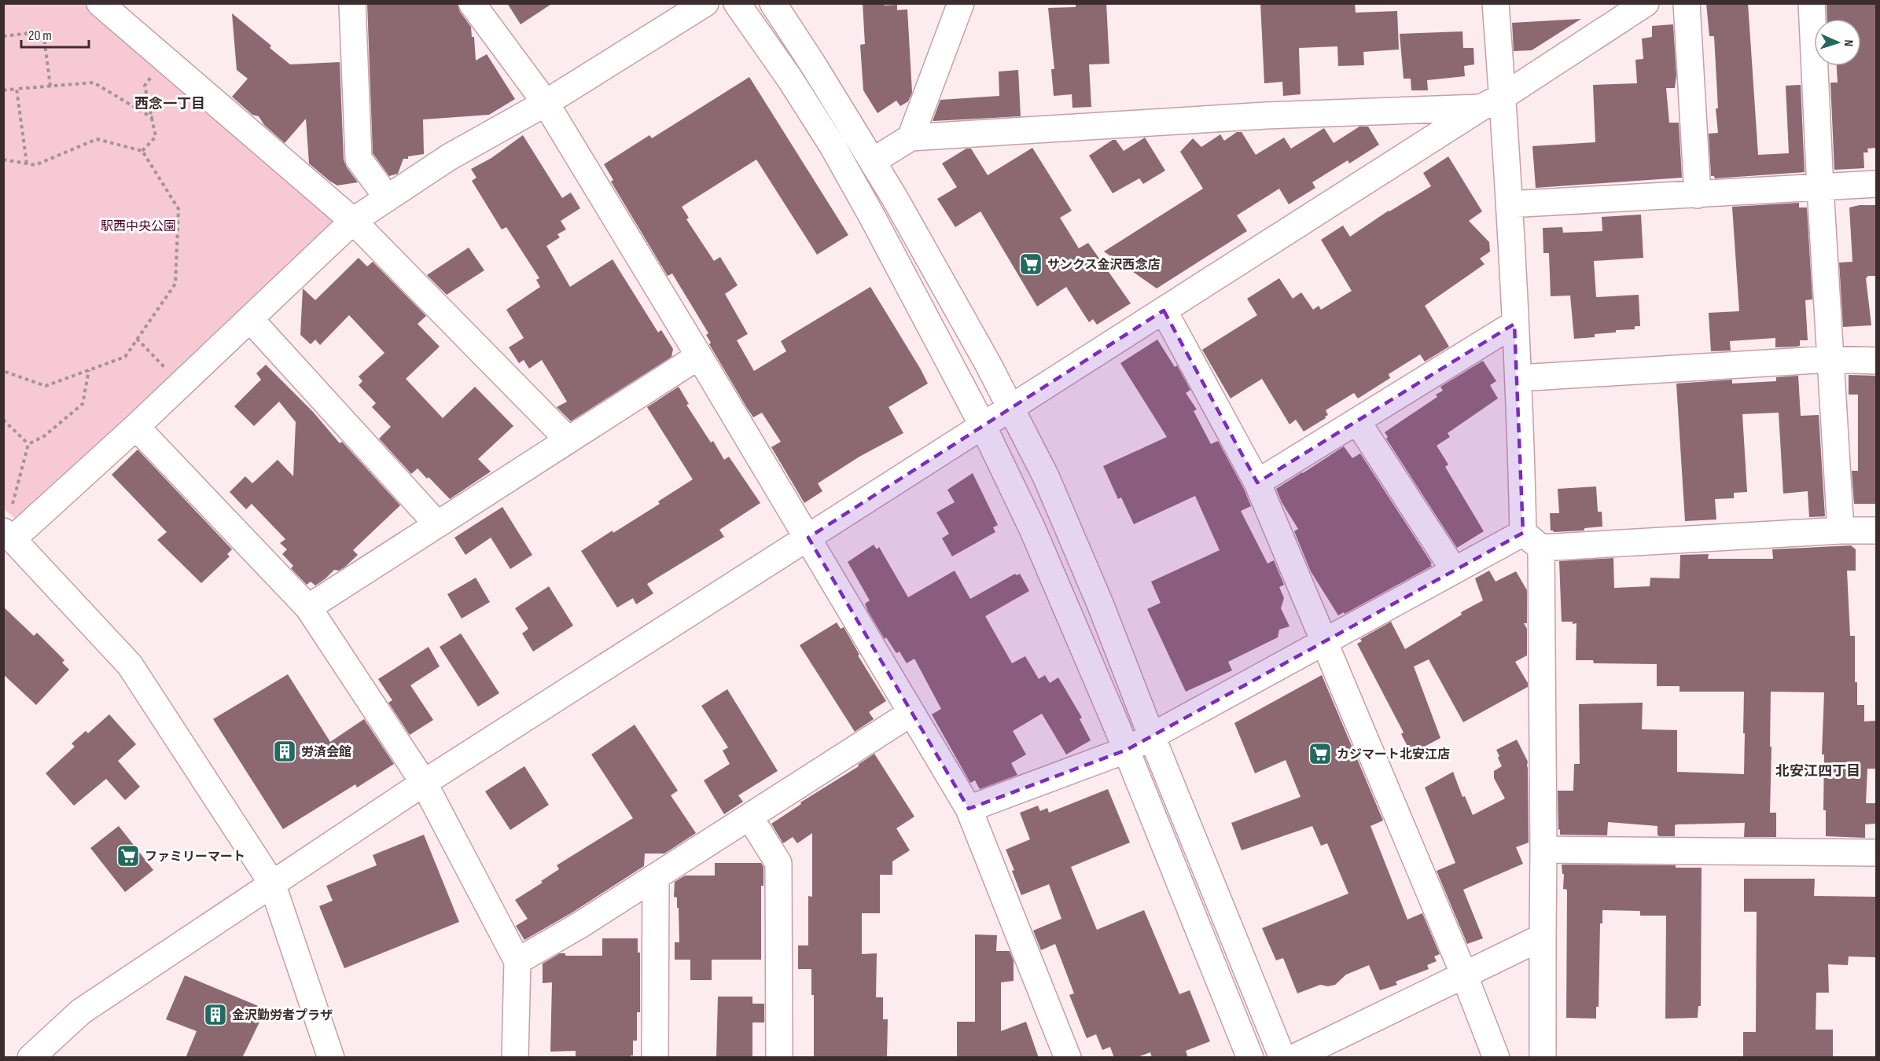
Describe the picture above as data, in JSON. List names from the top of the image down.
{
  "districts": ["西念一丁目", "北安江四丁目"],
  "parks": ["駅西中央公園"],
  "places": {
    "supermarket": ["サンクス金沢西念店", "カジマート北安江店", "ファミリーマート"],
    "building": ["労済会館", "金沢勤労者プラザ"]
  },
  "scale_bar": "20 m",
  "north": "right"
}
